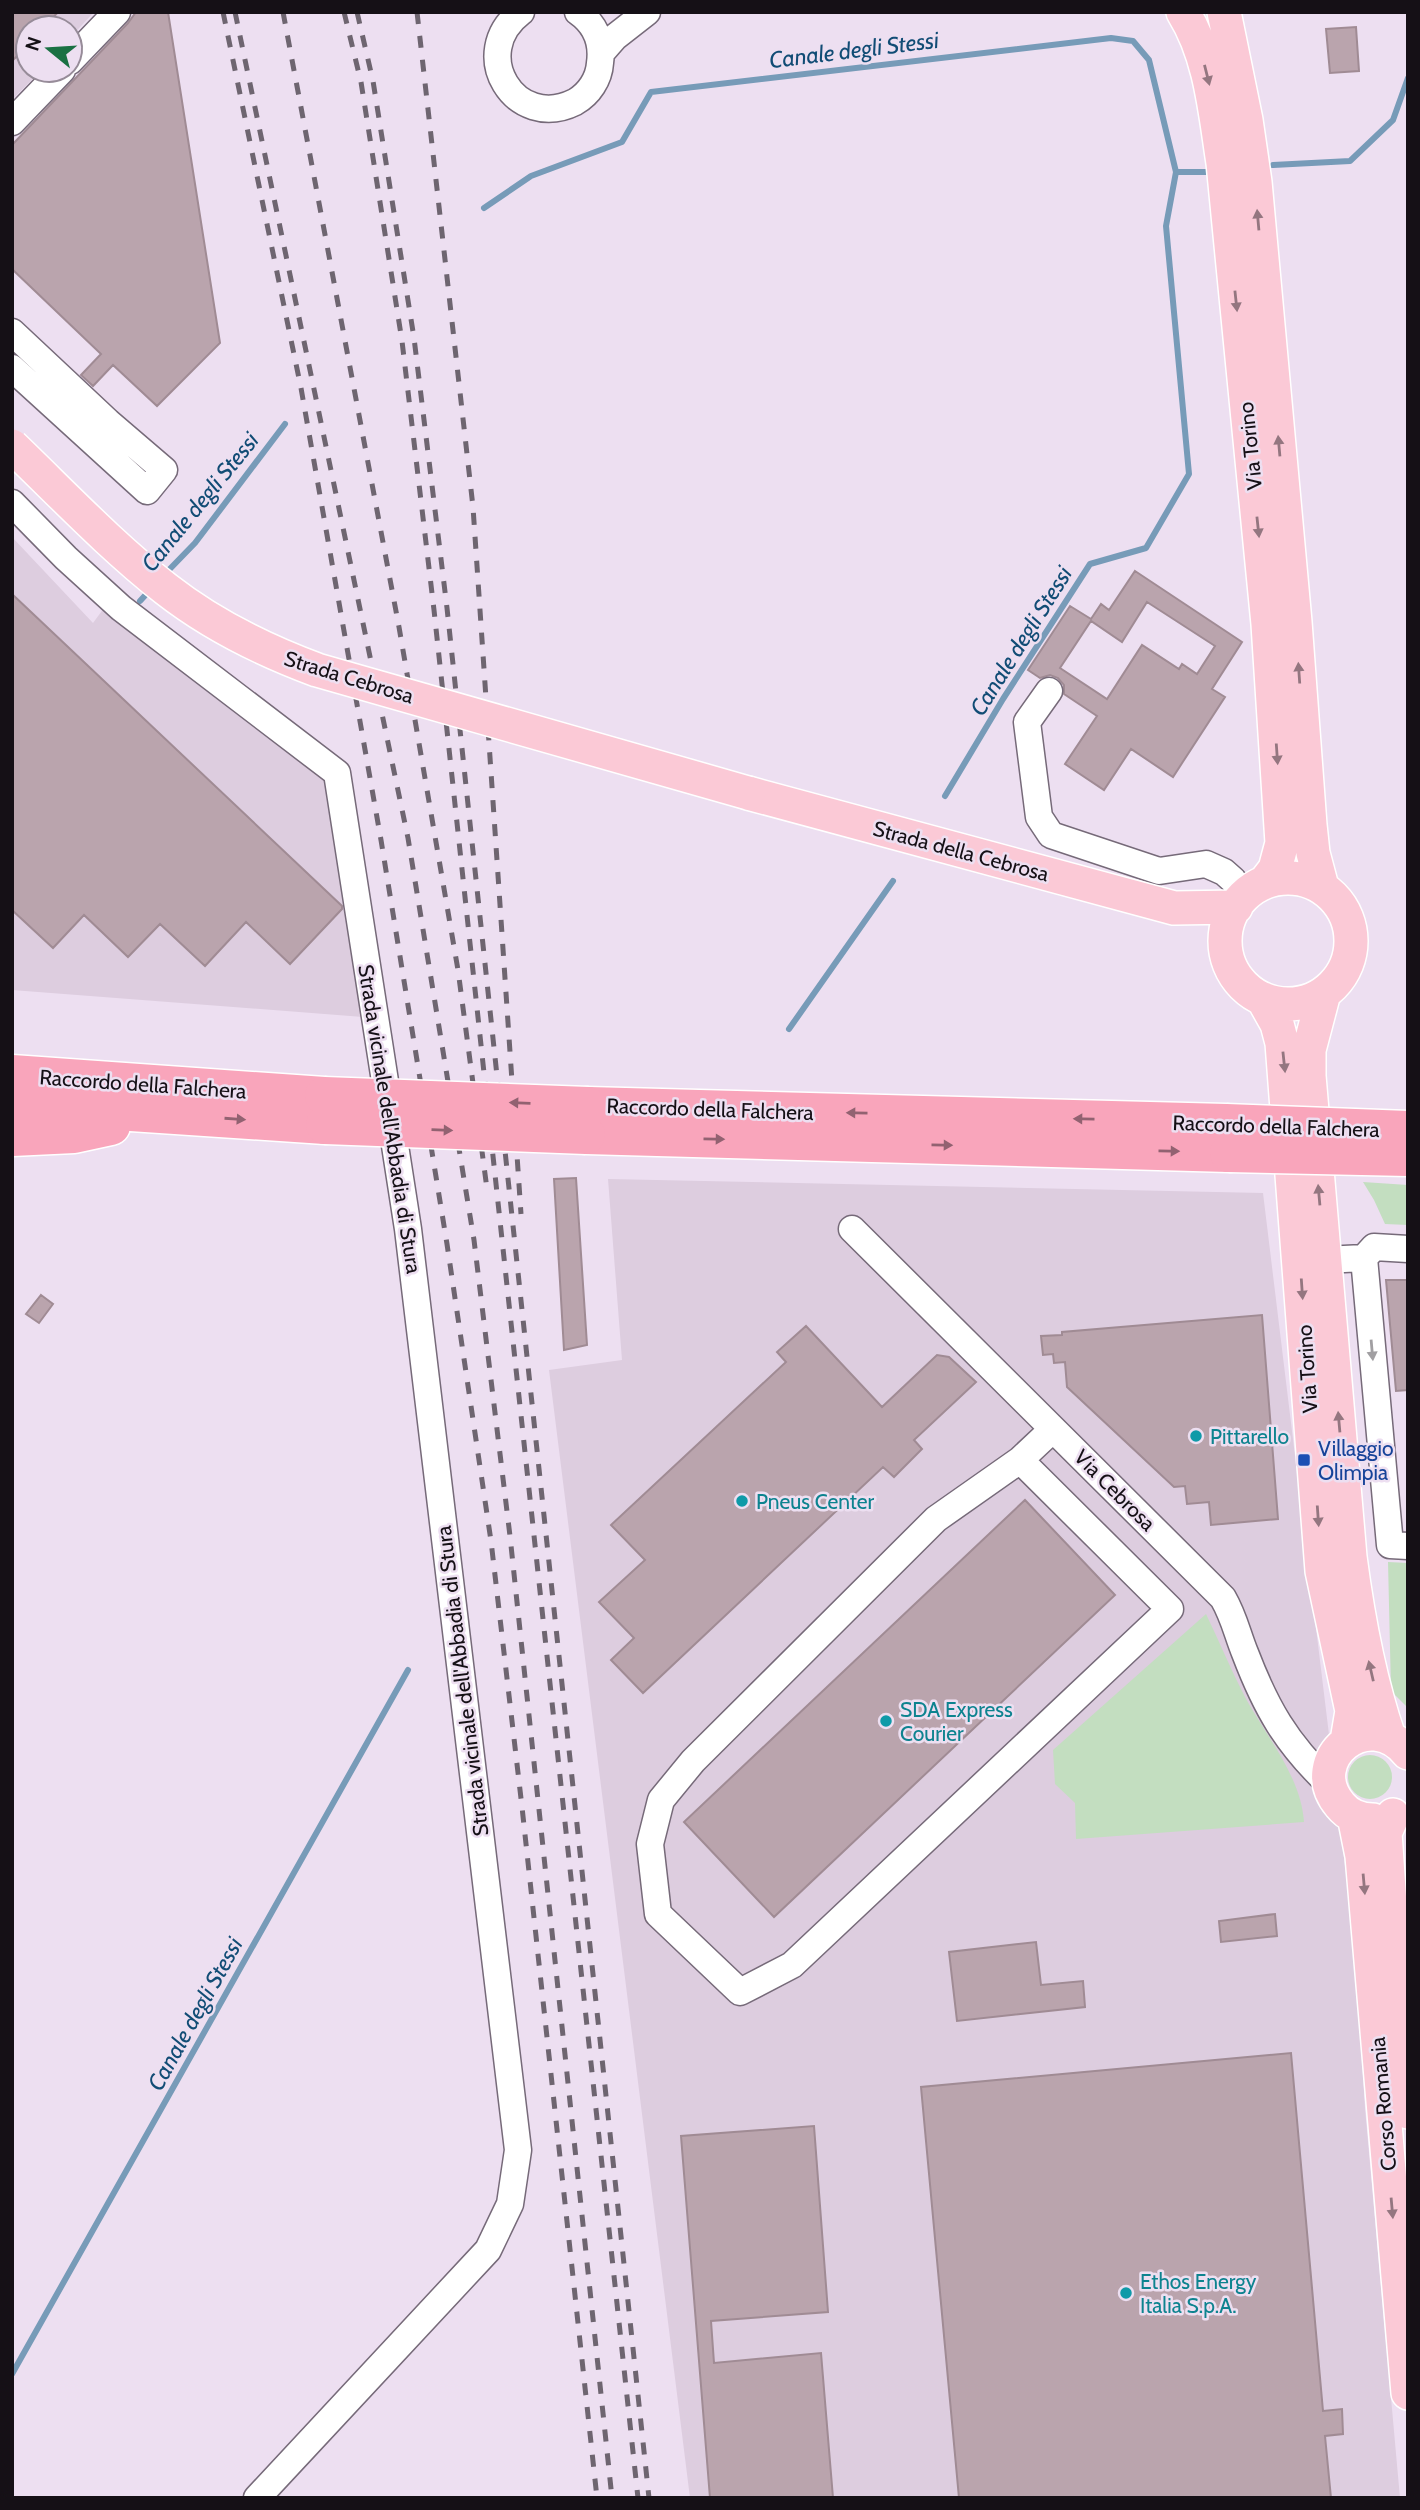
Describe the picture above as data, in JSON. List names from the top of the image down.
{
  "streets": {
    "highway": ["Raccordo della Falchera"],
    "main road": [
      "Via Torino",
      "Strada Cebrosa",
      "Strada della Cebrosa",
      "Corso Romania"
    ],
    "street": ["Strada vicinale dell'Abbadia di Stura", "Via Cebrosa"]
  },
  "crossings": [
    ["Via Torino", "Strada della Cebrosa"],
    ["Via Torino", "Via Cebrosa"],
    ["Strada Cebrosa", "Strada della Cebrosa"]
  ],
  "water": ["Canale degli Stessi"],
  "places": {
    "other": [
      "Pittarello",
      "Pneus Center",
      "SDA Express Courier",
      "Ethos Energy Italia S.p.A."
    ],
    "transit": ["Villaggio Olimpia"]
  },
  "north": "left"
}
